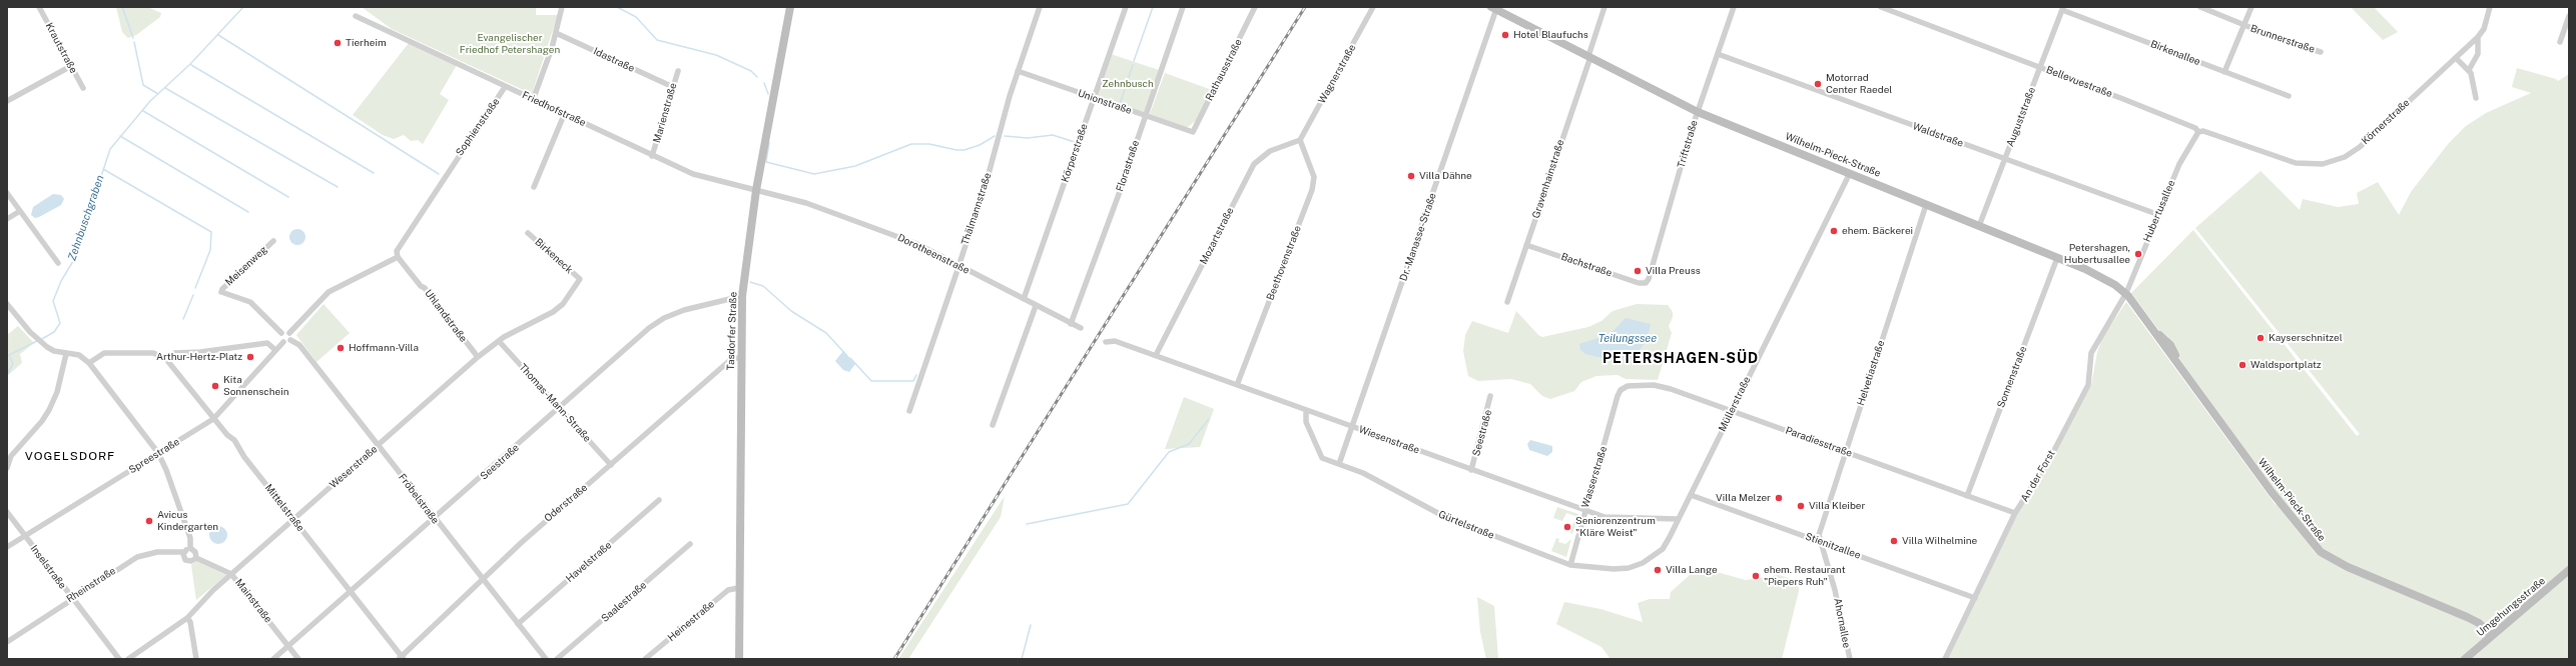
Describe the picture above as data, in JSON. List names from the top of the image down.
{
  "streets": {
    "street": [
      "Brunnerstraße",
      "Krautstraße",
      "Birkenallee",
      "Idastraße",
      "Rathausstraße",
      "Wagnerstraße",
      "Bellevuestraße",
      "Unionstraße",
      "Friedhofstraße",
      "Marienstraße",
      "Auguststraße",
      "Körnerstraße",
      "Sophienstraße",
      "Waldstraße",
      "Triftstraße",
      "Körperstraße",
      "Wilhelm-Pieck-Straße",
      "Florastraße",
      "Gravenhainstraße",
      "Thälmannstraße",
      "Hubertusallee",
      "Mozartstraße",
      "Dr.-Manasse-Straße",
      "Dorotheenstraße",
      "Birkeneck",
      "Beethovenstraße",
      "Bachstraße",
      "Meisenweg",
      "Uhlandstraße",
      "Tasdorfer Straße",
      "Helvetiastraße",
      "Sonnenstraße",
      "Thomas-Mann-Straße",
      "Müllerstraße",
      "Seestraße",
      "Wiesenstraße",
      "Paradiesstraße",
      "Spreestraße",
      "Weserstraße",
      "An der Forst",
      "Wasserstraße",
      "Fröbelstraße",
      "Oderstraße",
      "Mittelstraße",
      "Gürtelstraße",
      "Stienitzallee",
      "Havelstraße",
      "Inselstraße",
      "Rheinstraße",
      "Mainstraße",
      "Saalestraße",
      "Umgehungsstraße",
      "Heinestraße",
      "Ahornallee"
    ]
  },
  "crossings": [
    ["Brunnerstraße", "Birkenallee"],
    ["Birkenallee", "Auguststraße"],
    ["Idastraße", "Marienstraße"],
    ["Rathausstraße", "Unionstraße"],
    ["Wagnerstraße", "Mozartstraße"],
    ["Wagnerstraße", "Beethovenstraße"],
    ["Bellevuestraße", "Auguststraße"],
    ["Bellevuestraße", "Körnerstraße"],
    ["Bellevuestraße", "Hubertusallee"],
    ["Unionstraße", "Körperstraße"],
    ["Unionstraße", "Florastraße"],
    ["Unionstraße", "Thälmannstraße"],
    ["Friedhofstraße", "Marienstraße"],
    ["Friedhofstraße", "Sophienstraße"],
    ["Friedhofstraße", "Dorotheenstraße"],
    ["Friedhofstraße", "Tasdorfer Straße"],
    ["Auguststraße", "Waldstraße"],
    ["Auguststraße", "Wilhelm-Pieck-Straße"],
    ["Sophienstraße", "Uhlandstraße"],
    ["Waldstraße", "Triftstraße"],
    ["Waldstraße", "Hubertusallee"],
    ["Triftstraße", "Wilhelm-Pieck-Straße"],
    ["Triftstraße", "Bachstraße"],
    ["Körperstraße", "Dorotheenstraße"],
    ["Wilhelm-Pieck-Straße", "Gravenhainstraße"],
    ["Wilhelm-Pieck-Straße", "Hubertusallee"],
    ["Wilhelm-Pieck-Straße", "Dr.-Manasse-Straße"],
    ["Wilhelm-Pieck-Straße", "Helvetiastraße"],
    ["Wilhelm-Pieck-Straße", "Sonnenstraße"],
    ["Wilhelm-Pieck-Straße", "Müllerstraße"],
    ["Wilhelm-Pieck-Straße", "An der Forst"],
    ["Wilhelm-Pieck-Straße", "Umgehungsstraße"],
    ["Florastraße", "Dorotheenstraße"],
    ["Gravenhainstraße", "Bachstraße"],
    ["Thälmannstraße", "Dorotheenstraße"],
    ["Hubertusallee", "An der Forst"],
    ["Mozartstraße", "Beethovenstraße"],
    ["Mozartstraße", "Wiesenstraße"],
    ["Dr.-Manasse-Straße", "Wiesenstraße"],
    ["Dr.-Manasse-Straße", "Gürtelstraße"],
    ["Dorotheenstraße", "Tasdorfer Straße"],
    ["Birkeneck", "Weserstraße"],
    ["Beethovenstraße", "Wiesenstraße"],
    ["Uhlandstraße", "Weserstraße"],
    ["Tasdorfer Straße", "Seestraße"],
    ["Tasdorfer Straße", "Oderstraße"],
    ["Tasdorfer Straße", "Heinestraße"],
    ["Helvetiastraße", "Paradiesstraße"],
    ["Helvetiastraße", "Stienitzallee"],
    ["Helvetiastraße", "Ahornallee"],
    ["Sonnenstraße", "Paradiesstraße"],
    ["Thomas-Mann-Straße", "Seestraße"],
    ["Thomas-Mann-Straße", "Weserstraße"],
    ["Thomas-Mann-Straße", "Oderstraße"],
    ["Müllerstraße", "Wiesenstraße"],
    ["Müllerstraße", "Paradiesstraße"],
    ["Müllerstraße", "Gürtelstraße"],
    ["Müllerstraße", "Stienitzallee"],
    ["Seestraße", "Wiesenstraße"],
    ["Seestraße", "Fröbelstraße"],
    ["Seestraße", "Mittelstraße"],
    ["Seestraße", "Mainstraße"],
    ["Wiesenstraße", "Wasserstraße"],
    ["Wiesenstraße", "Gürtelstraße"],
    ["Paradiesstraße", "An der Forst"],
    ["Paradiesstraße", "Wasserstraße"],
    ["Spreestraße", "Fröbelstraße"],
    ["Spreestraße", "Mittelstraße"],
    ["Spreestraße", "Inselstraße"],
    ["Weserstraße", "Fröbelstraße"],
    ["Weserstraße", "Mittelstraße"],
    ["Weserstraße", "Mainstraße"],
    ["An der Forst", "Stienitzallee"],
    ["Wasserstraße", "Gürtelstraße"],
    ["Fröbelstraße", "Oderstraße"],
    ["Fröbelstraße", "Havelstraße"],
    ["Oderstraße", "Mittelstraße"],
    ["Stienitzallee", "Ahornallee"],
    ["Inselstraße", "Rheinstraße"],
    ["Rheinstraße", "Mainstraße"]
  ],
  "districts": ["PETERSHAGEN-SÜD", "VOGELSDORF"],
  "water": ["Zehnbuschgraben", "Teilungssee"],
  "parks": ["Evangelischer Friedhof Petershagen", "Zehnbusch"],
  "places": [
    "Hotel Blaufuchs",
    "Tierheim",
    "Motorrad Center Raedel",
    "Villa Dähne",
    "ehem. Bäckerei",
    "Petershagen, Hubertusallee",
    "Villa Preuss",
    "Kayserschnitzel",
    "Hoffmann-Villa",
    "Arthur-Hertz-Platz",
    "Waldsportplatz",
    "Kita Sonnenschein",
    "Villa Melzer",
    "Villa Kleiber",
    "Avicus Kindergarten",
    "Seniorenzentrum \"Kläre Weist\"",
    "Villa Wilhelmine",
    "Villa Lange",
    "ehem. Restaurant \"Piepers Ruh\""
  ]
}
